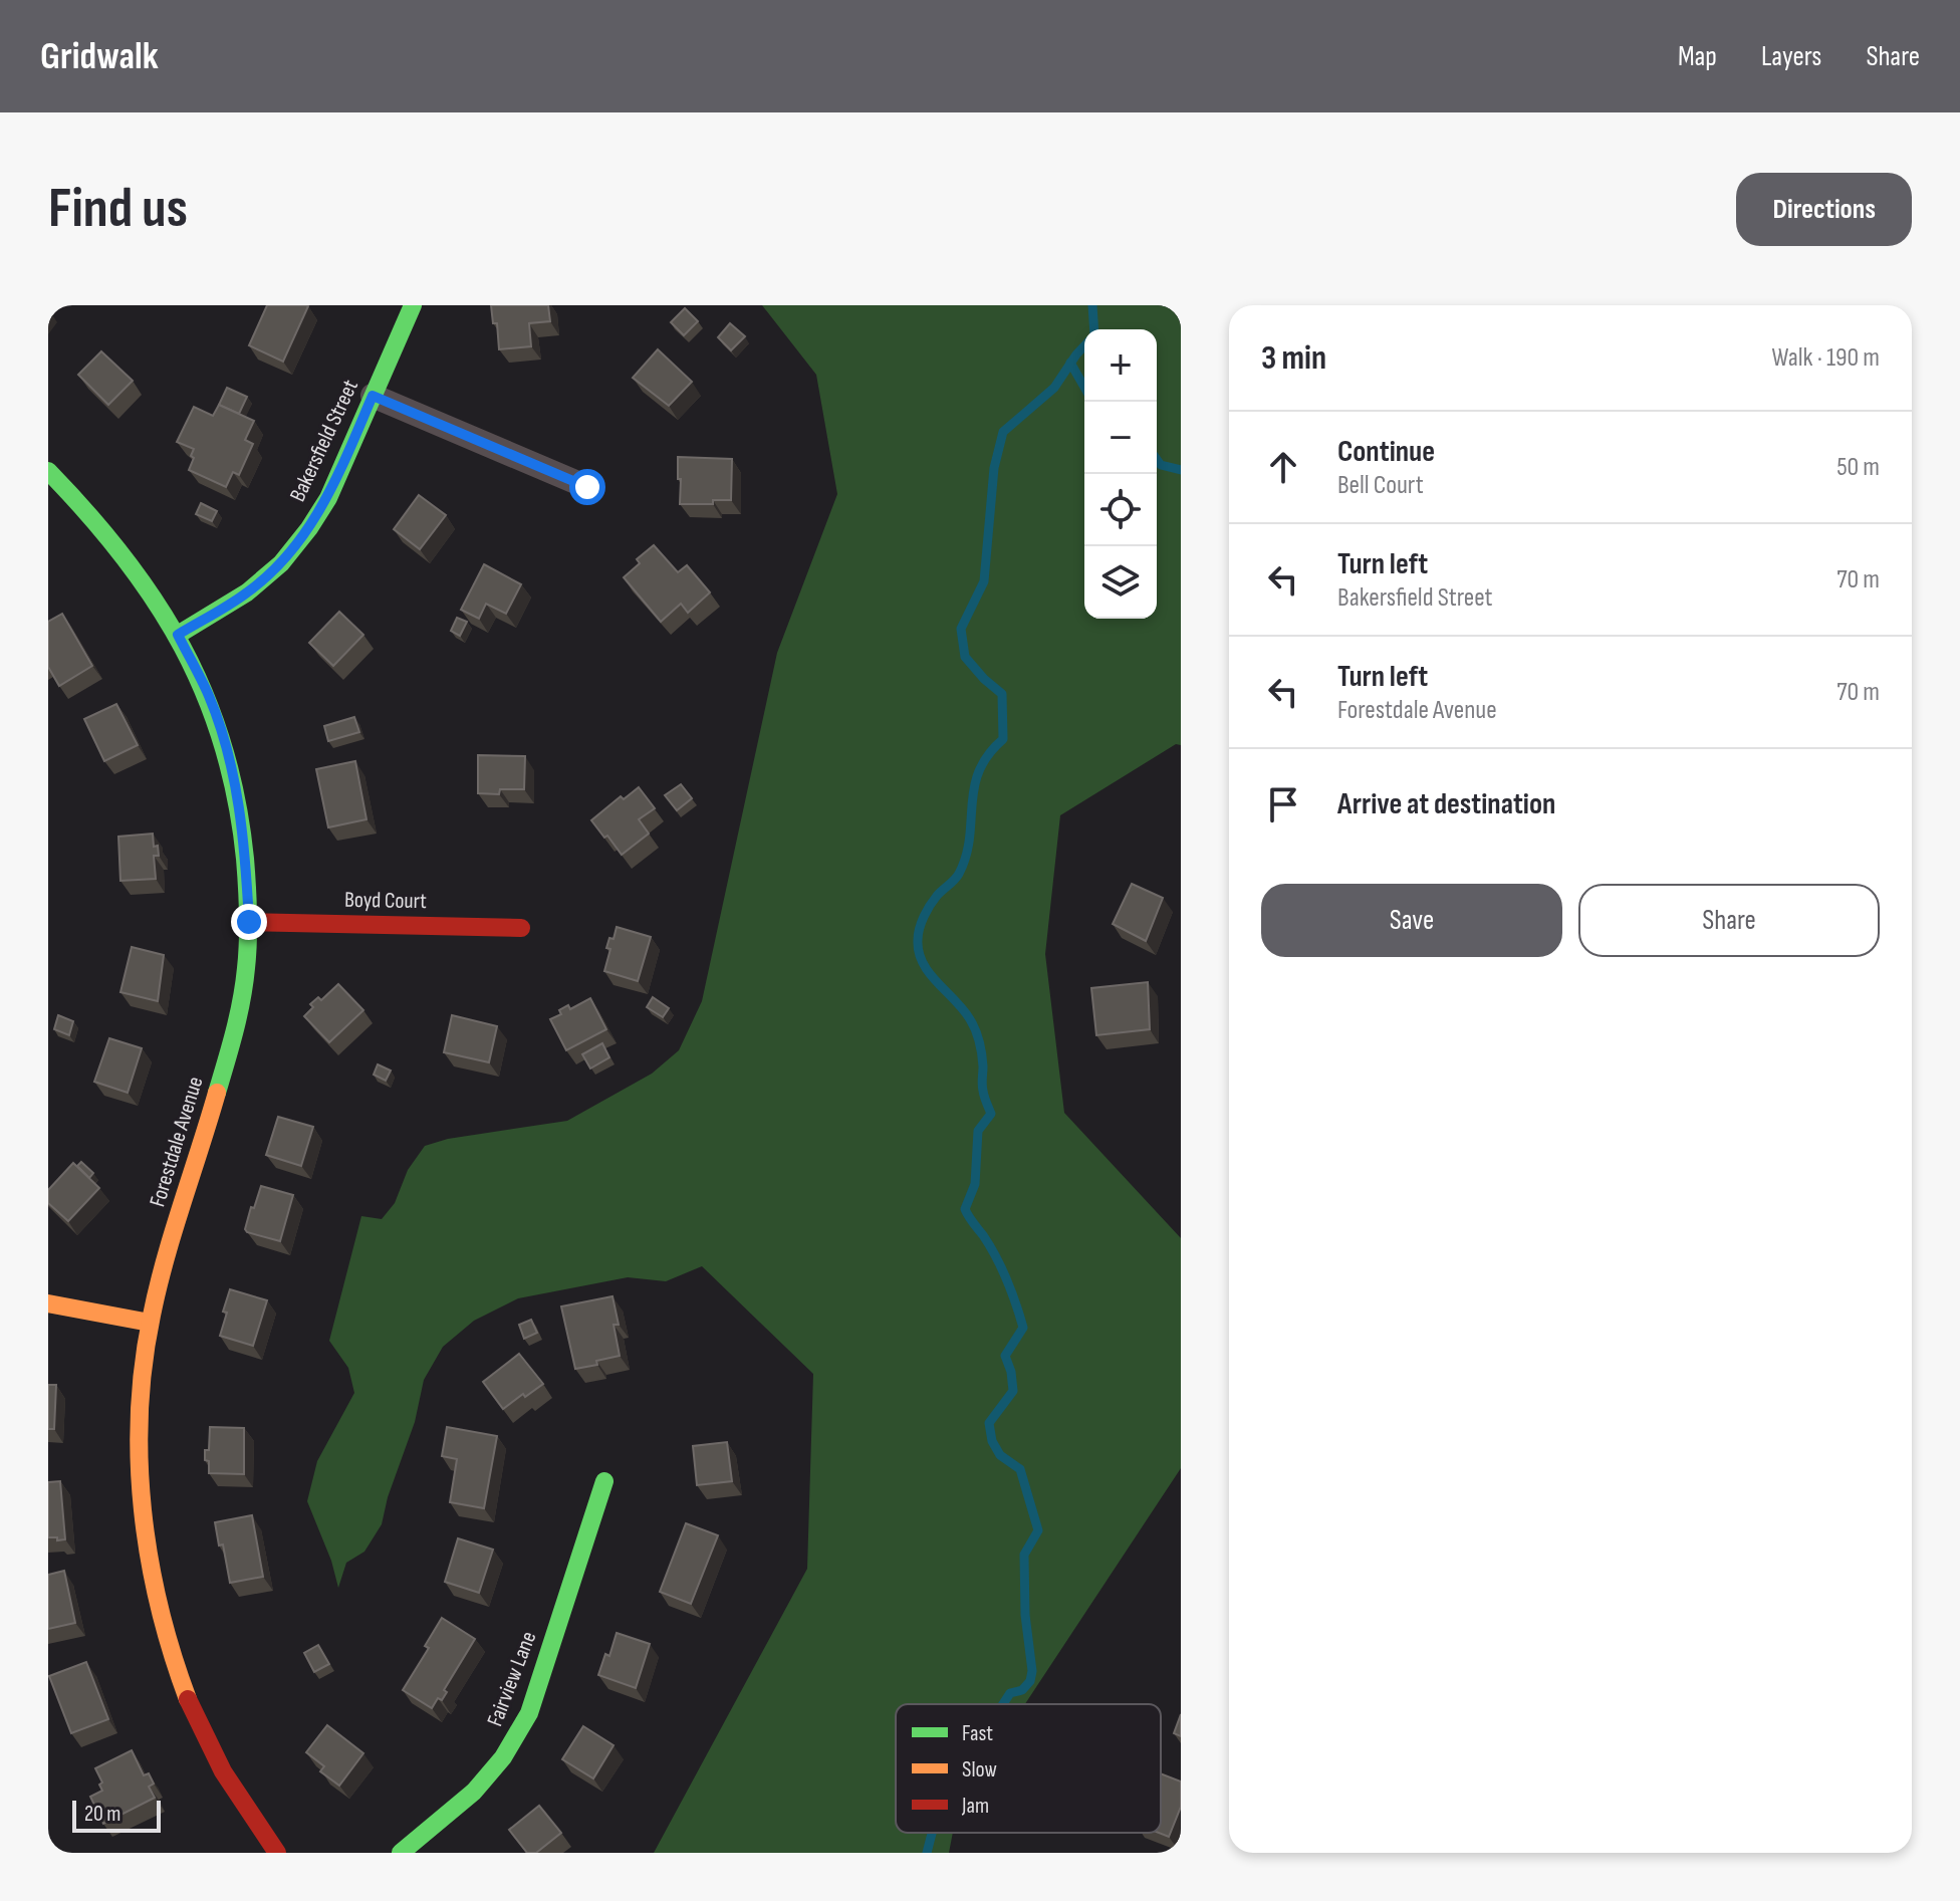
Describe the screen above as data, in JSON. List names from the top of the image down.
{
  "streets": {
    "street": [
      "Bakersfield Street",
      "Boyd Court",
      "Forestdale Avenue",
      "Fairview Lane"
    ]
  },
  "crossings": [
    ["Bakersfield Street", "Forestdale Avenue"],
    ["Boyd Court", "Forestdale Avenue"]
  ],
  "legend": ["Fast", "Slow", "Jam"],
  "scale_bar": "20 m",
  "page": {
    "header": "Gridwalk",
    "nav": ["Map", "Layers", "Share"],
    "buttons": [
      "Directions",
      ["Save", "Share"]
    ],
    "title": "Find us",
    "heading": ["3 min", "Walk · 190 m"],
    "map_buttons": ["+", "−"],
    "list": [
      ["Continue", "Bell Court", "50 m"],
      ["Turn left", "Bakersfield Street", "70 m"],
      ["Turn left", "Forestdale Avenue", "70 m"],
      "Arrive at destination"
    ],
    "scale": "20 m"
  }
}
